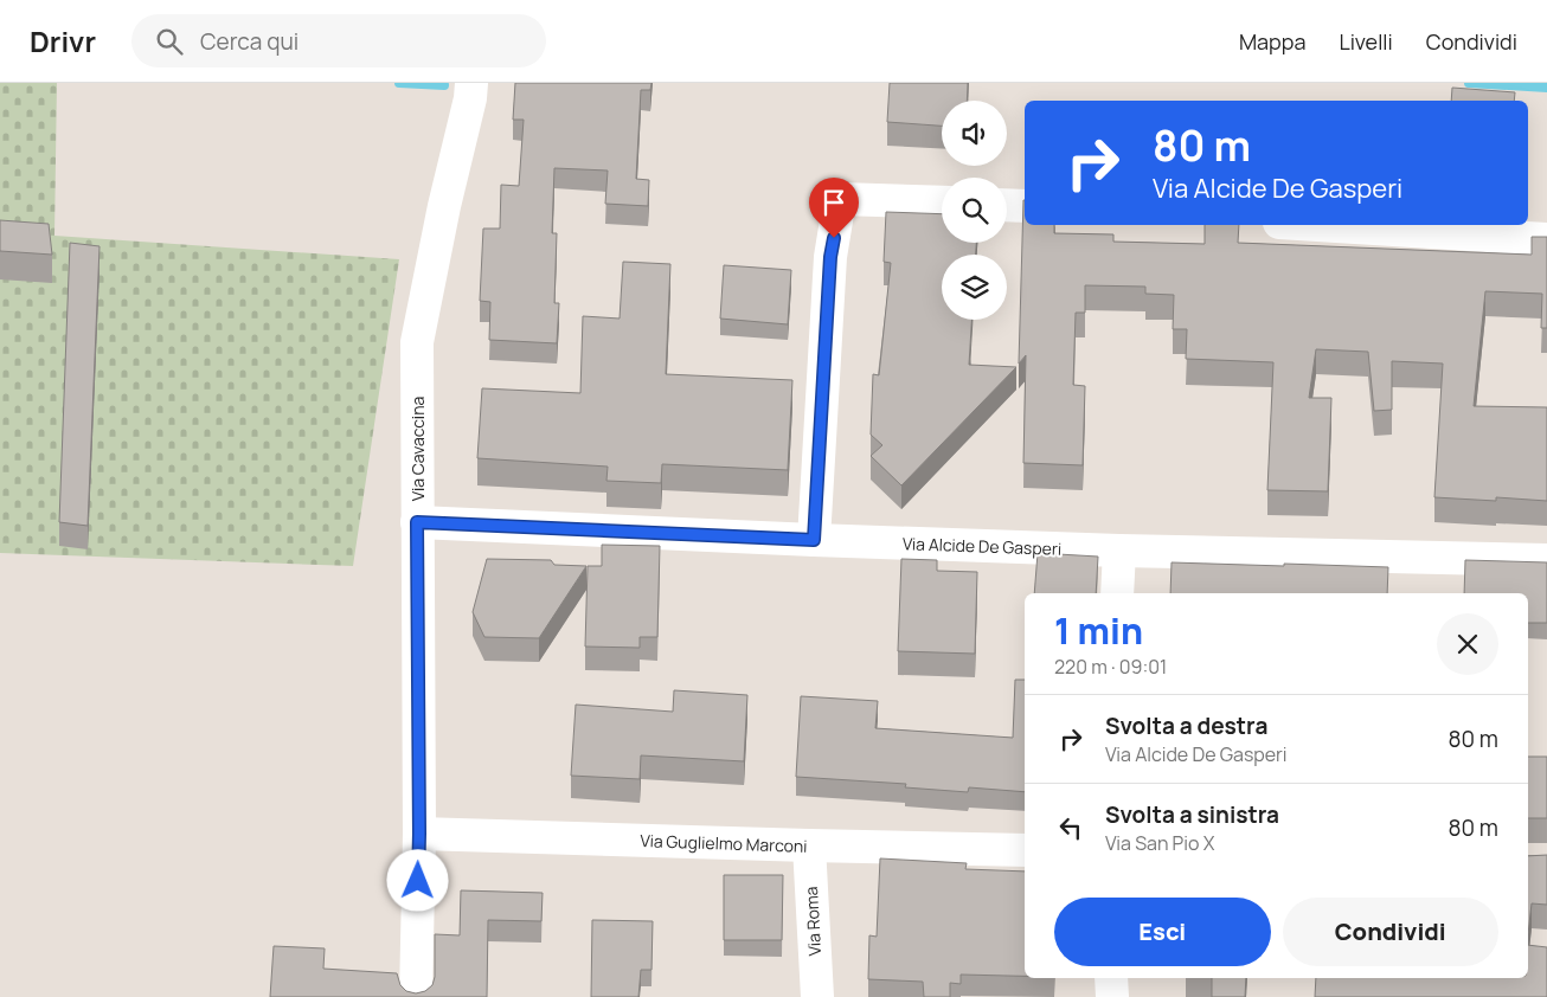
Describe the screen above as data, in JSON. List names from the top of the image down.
{
  "streets": {
    "street": [
      "Via Cavaccina",
      "Via Alcide De Gasperi",
      "Via Guglielmo Marconi",
      "Via Roma"
    ]
  },
  "crossings": [
    ["Via Cavaccina", "Via Alcide De Gasperi"],
    ["Via Cavaccina", "Via Guglielmo Marconi"],
    ["Via Guglielmo Marconi", "Via Roma"]
  ],
  "page": {
    "header": "Drivr",
    "search": "Cerca qui",
    "nav": ["Mappa", "Livelli", "Condividi"],
    "turn": ["80 m", "Via Alcide De Gasperi"],
    "heading": ["1 min", "220 m · 09:01"],
    "list": [
      {
        "name": "Svolta a destra",
        "note": "Via Alcide De Gasperi",
        "value": "80 m"
      },
      {
        "name": "Svolta a sinistra",
        "note": "Via San Pio X",
        "value": "80 m"
      }
    ],
    "buttons": ["Esci", "Condividi"]
  }
}
